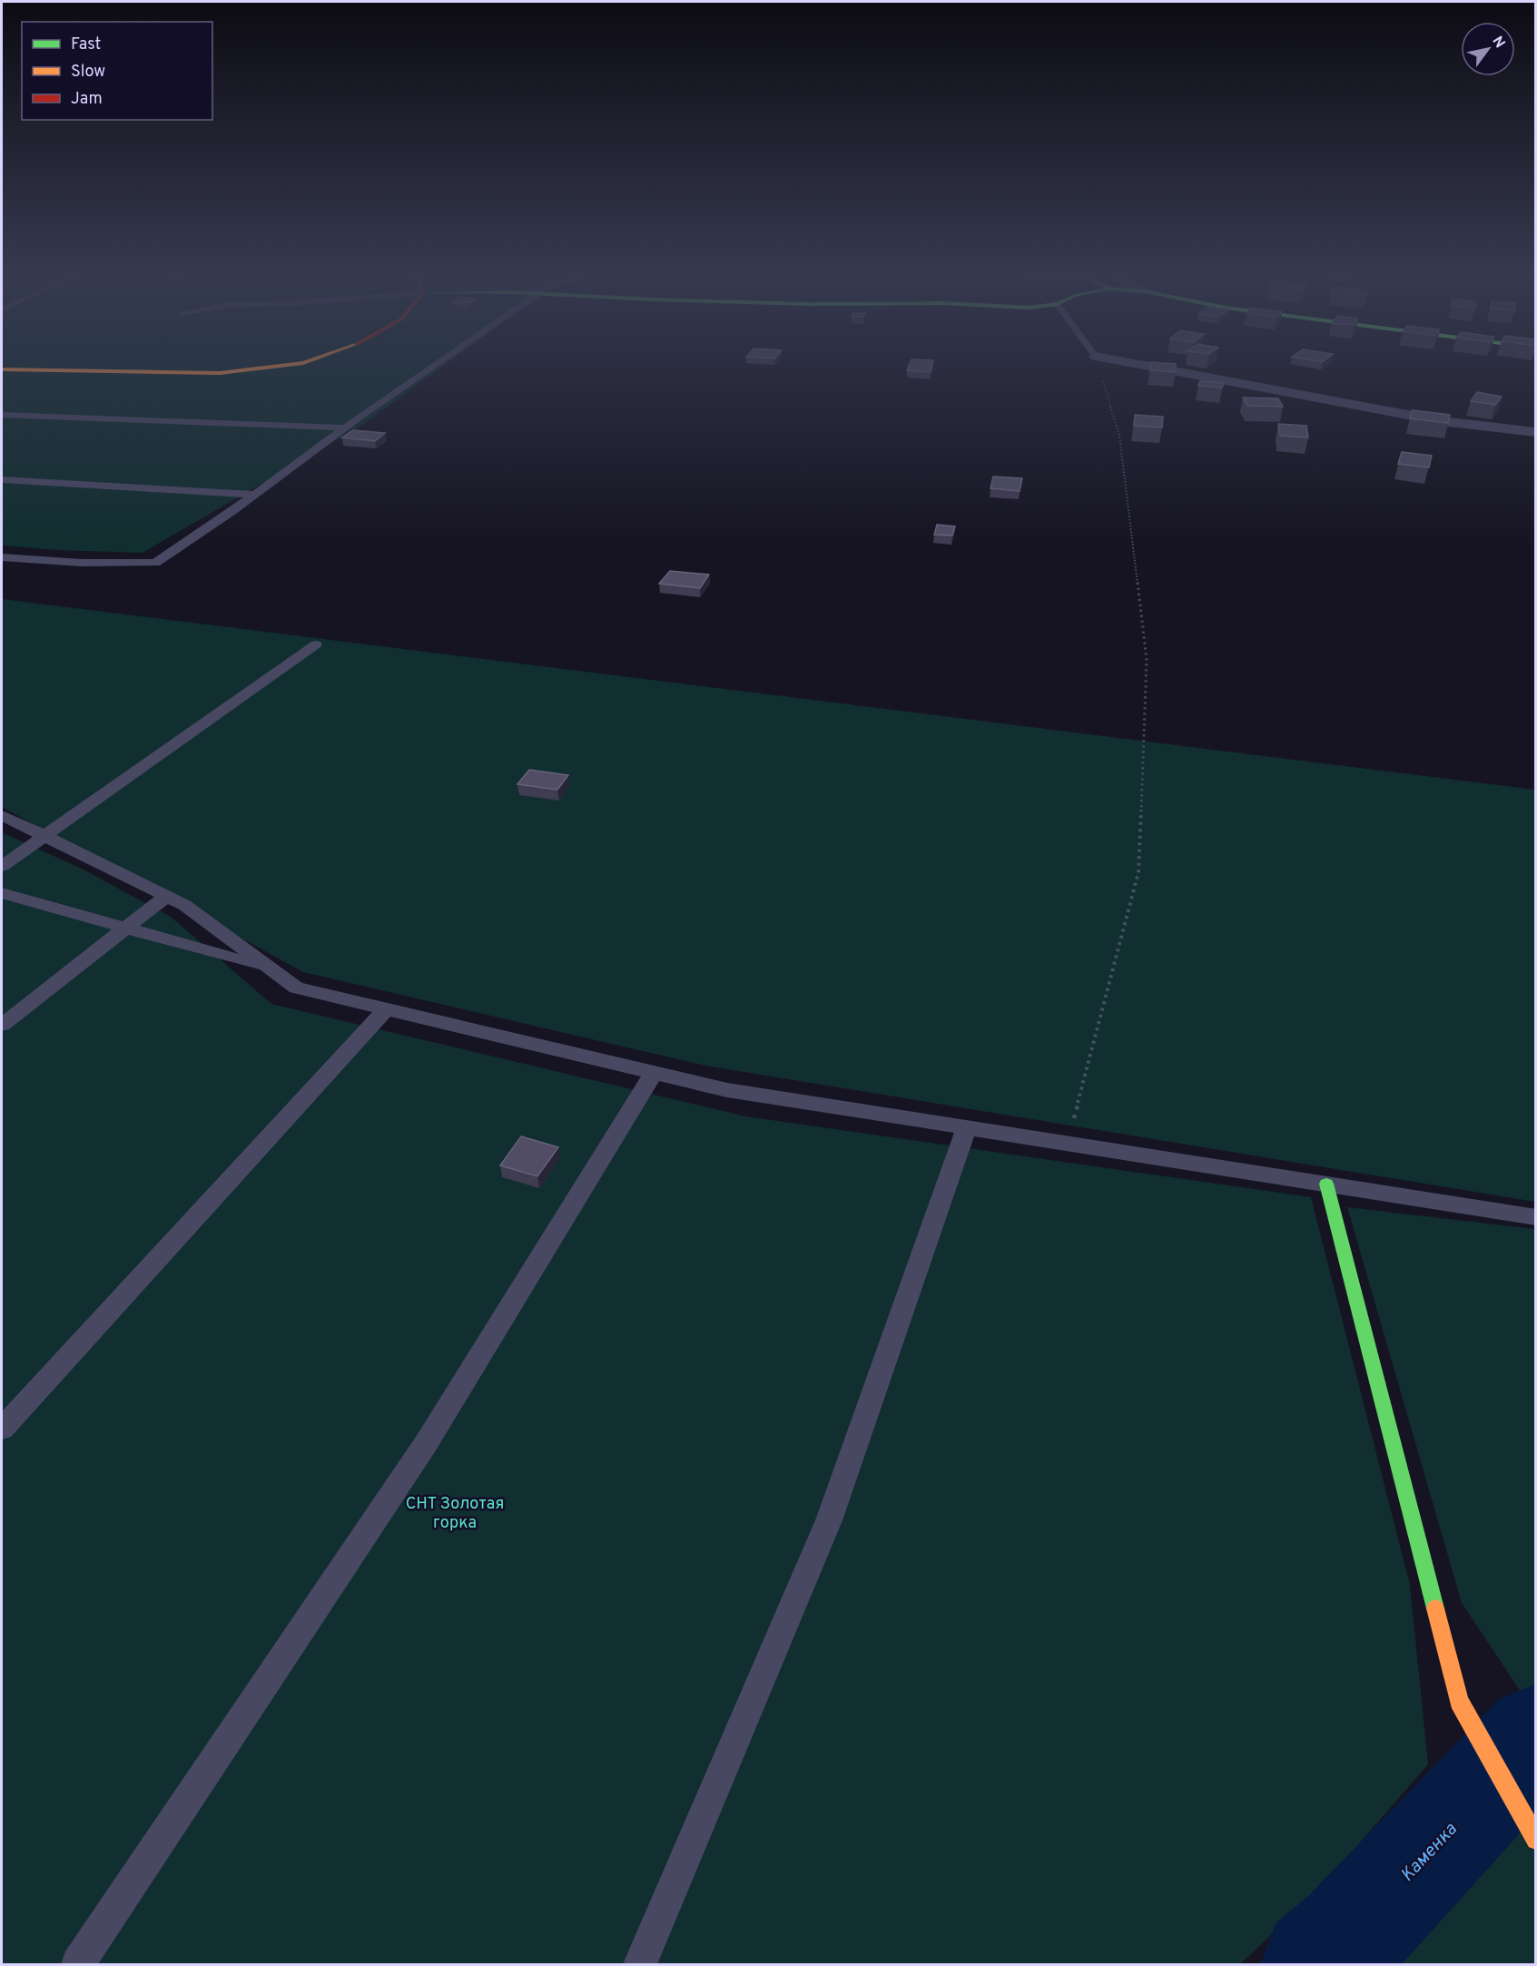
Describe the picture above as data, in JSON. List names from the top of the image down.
{
  "water": ["Каменка"],
  "parks": ["СНТ Золотая горка"],
  "legend": ["Fast", "Slow", "Jam"],
  "north": "top right"
}
